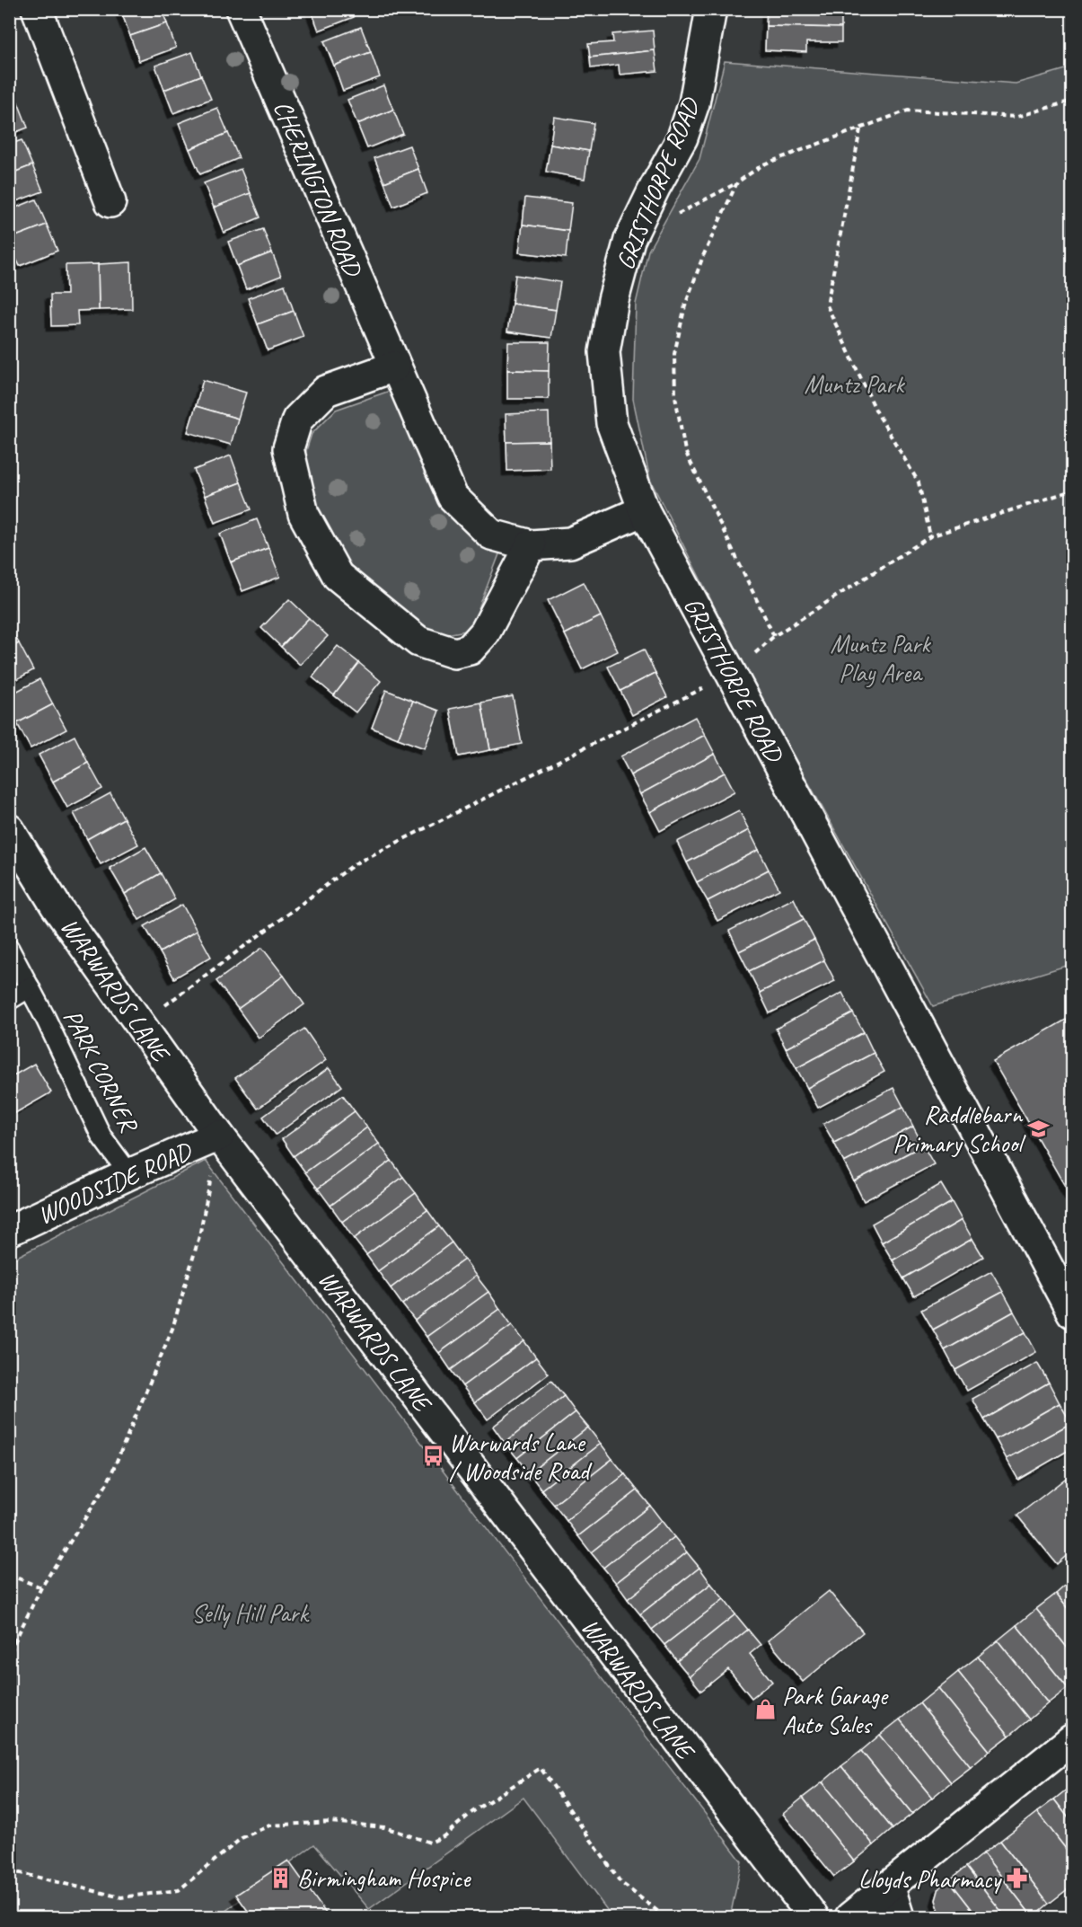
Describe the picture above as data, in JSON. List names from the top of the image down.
{
  "streets": {
    "street": [
      "GRISTHORPE ROAD",
      "CHERINGTON ROAD",
      "WARWARDS LANE",
      "WOODSIDE ROAD"
    ],
    "lane": ["PARK CORNER"]
  },
  "crossings": [
    ["GRISTHORPE ROAD", "CHERINGTON ROAD"],
    ["WARWARDS LANE", "WOODSIDE ROAD"],
    ["PARK CORNER", "WOODSIDE ROAD"]
  ],
  "parks": ["Muntz Park", "Muntz Park Play Area", "Selly Hill Park"],
  "places": {
    "school or university": ["Raddlebarn Primary School"],
    "bus stop": ["Warwards Lane / Woodside Road"],
    "shop": ["Park Garage Auto Sales"],
    "building": ["Birmingham Hospice"],
    "pharmacy": ["Lloyds Pharmacy"]
  }
}
